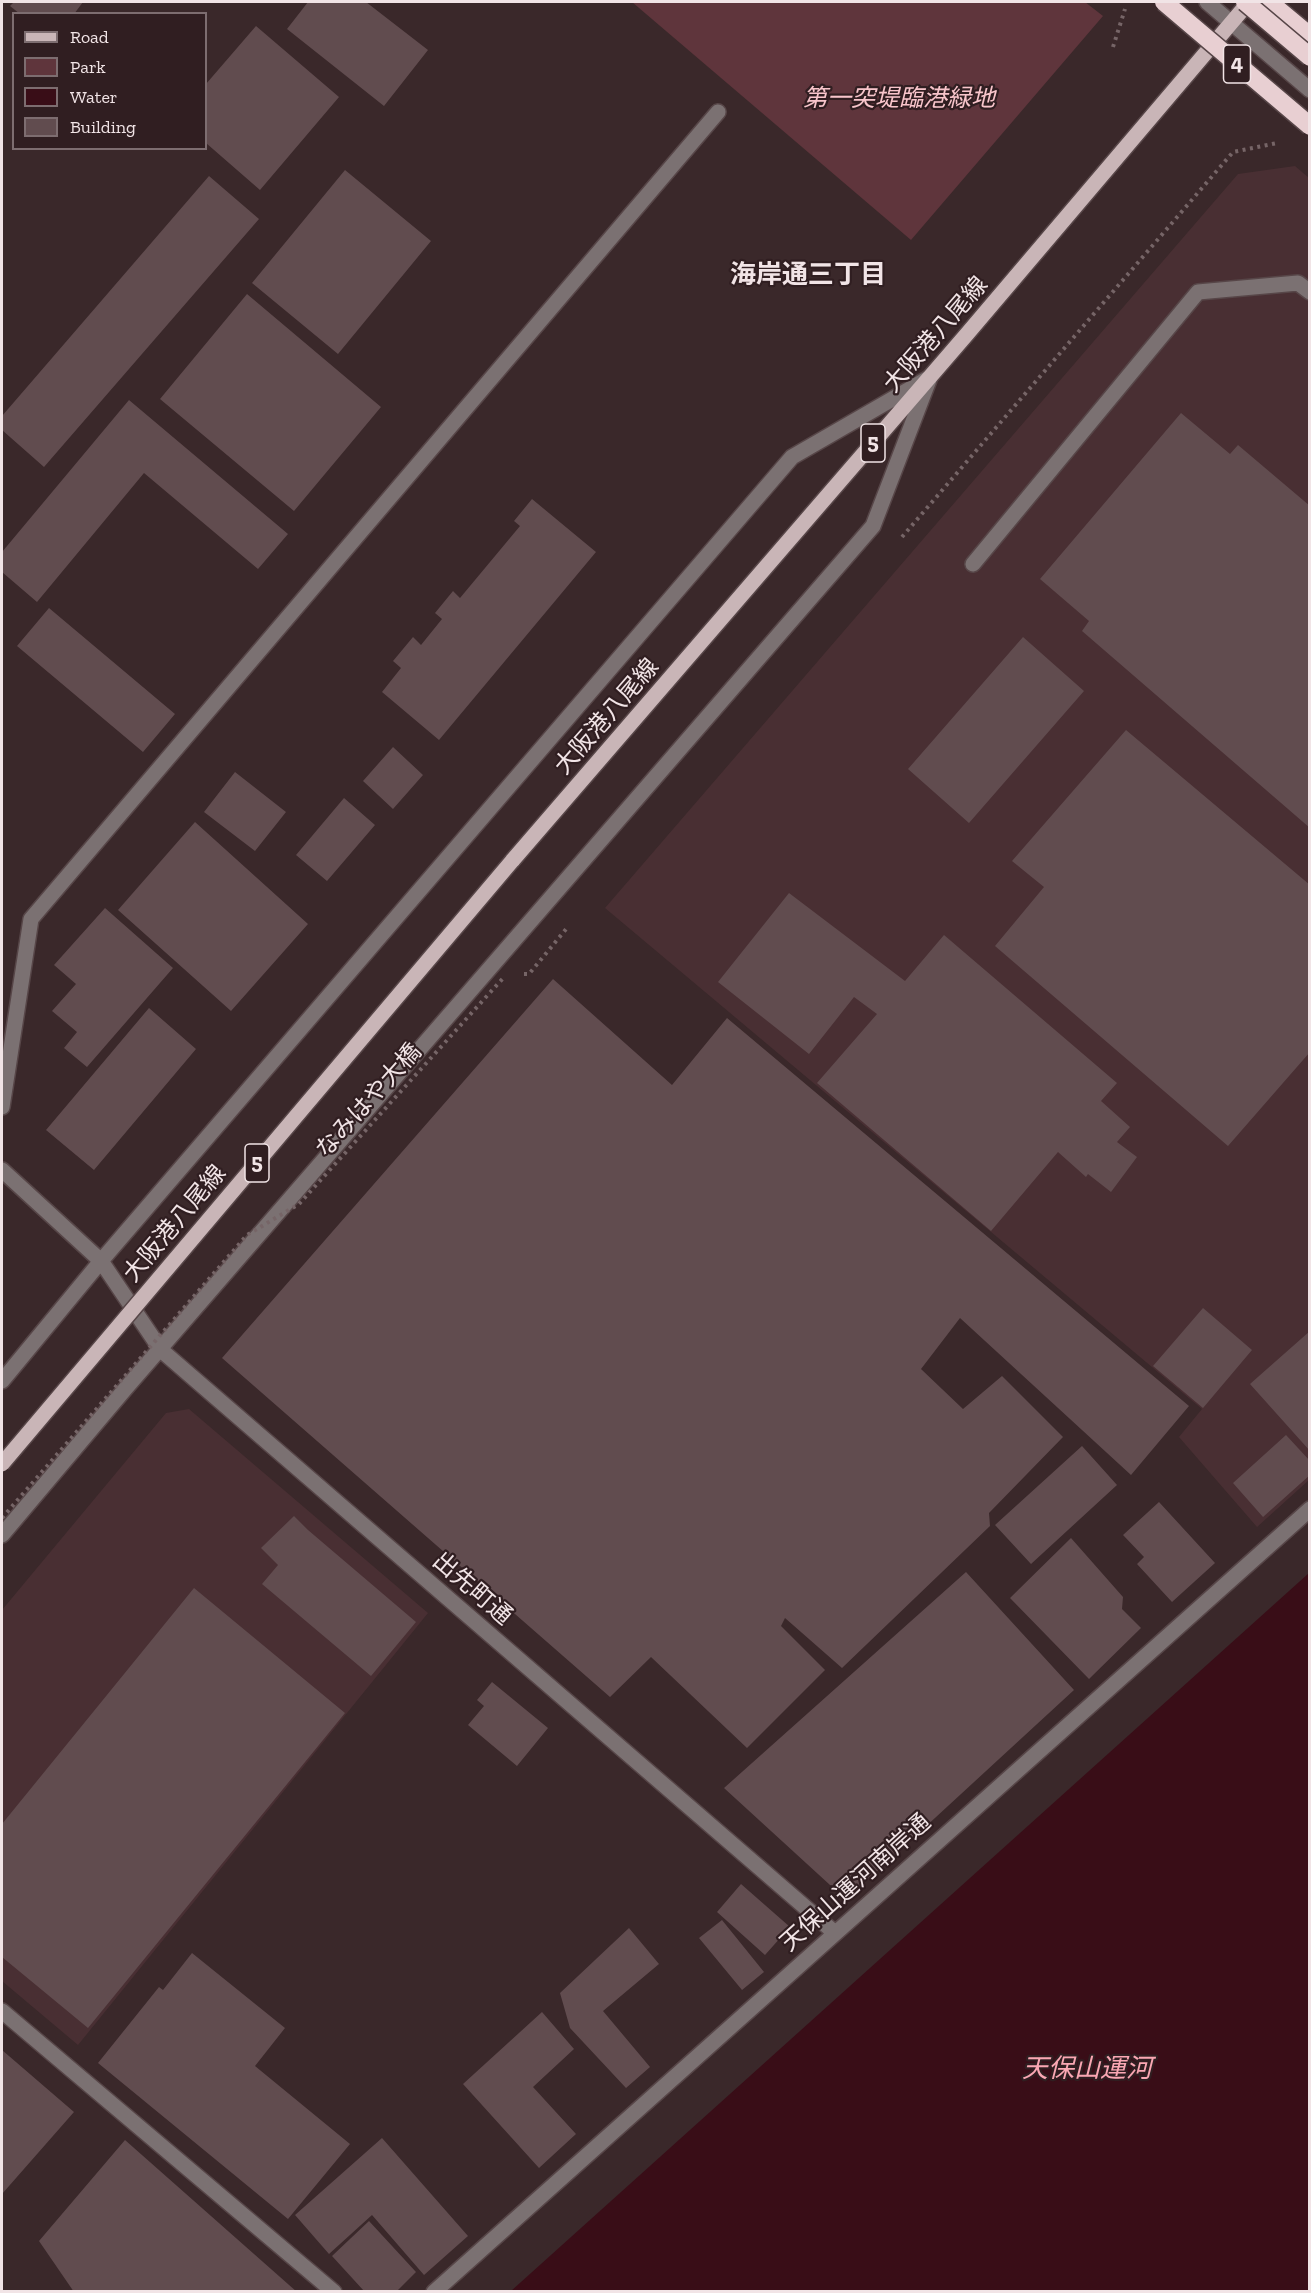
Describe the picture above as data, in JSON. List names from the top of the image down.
{
  "streets": {
    "highway": ["4", "5"],
    "main road": ["大阪港八尾線"],
    "street": ["出先町通", "天保山運河南岸通"],
    "path": ["なみはや大橋"]
  },
  "crossings": [
    ["大阪港八尾線", "5"],
    ["出先町通", "天保山運河南岸通"]
  ],
  "districts": ["海岸通三丁目"],
  "water": ["天保山運河"],
  "parks": ["第一突堤臨港緑地"],
  "legend": [
    "Road",
    "Park",
    "Water",
    "Building"
  ]
}
